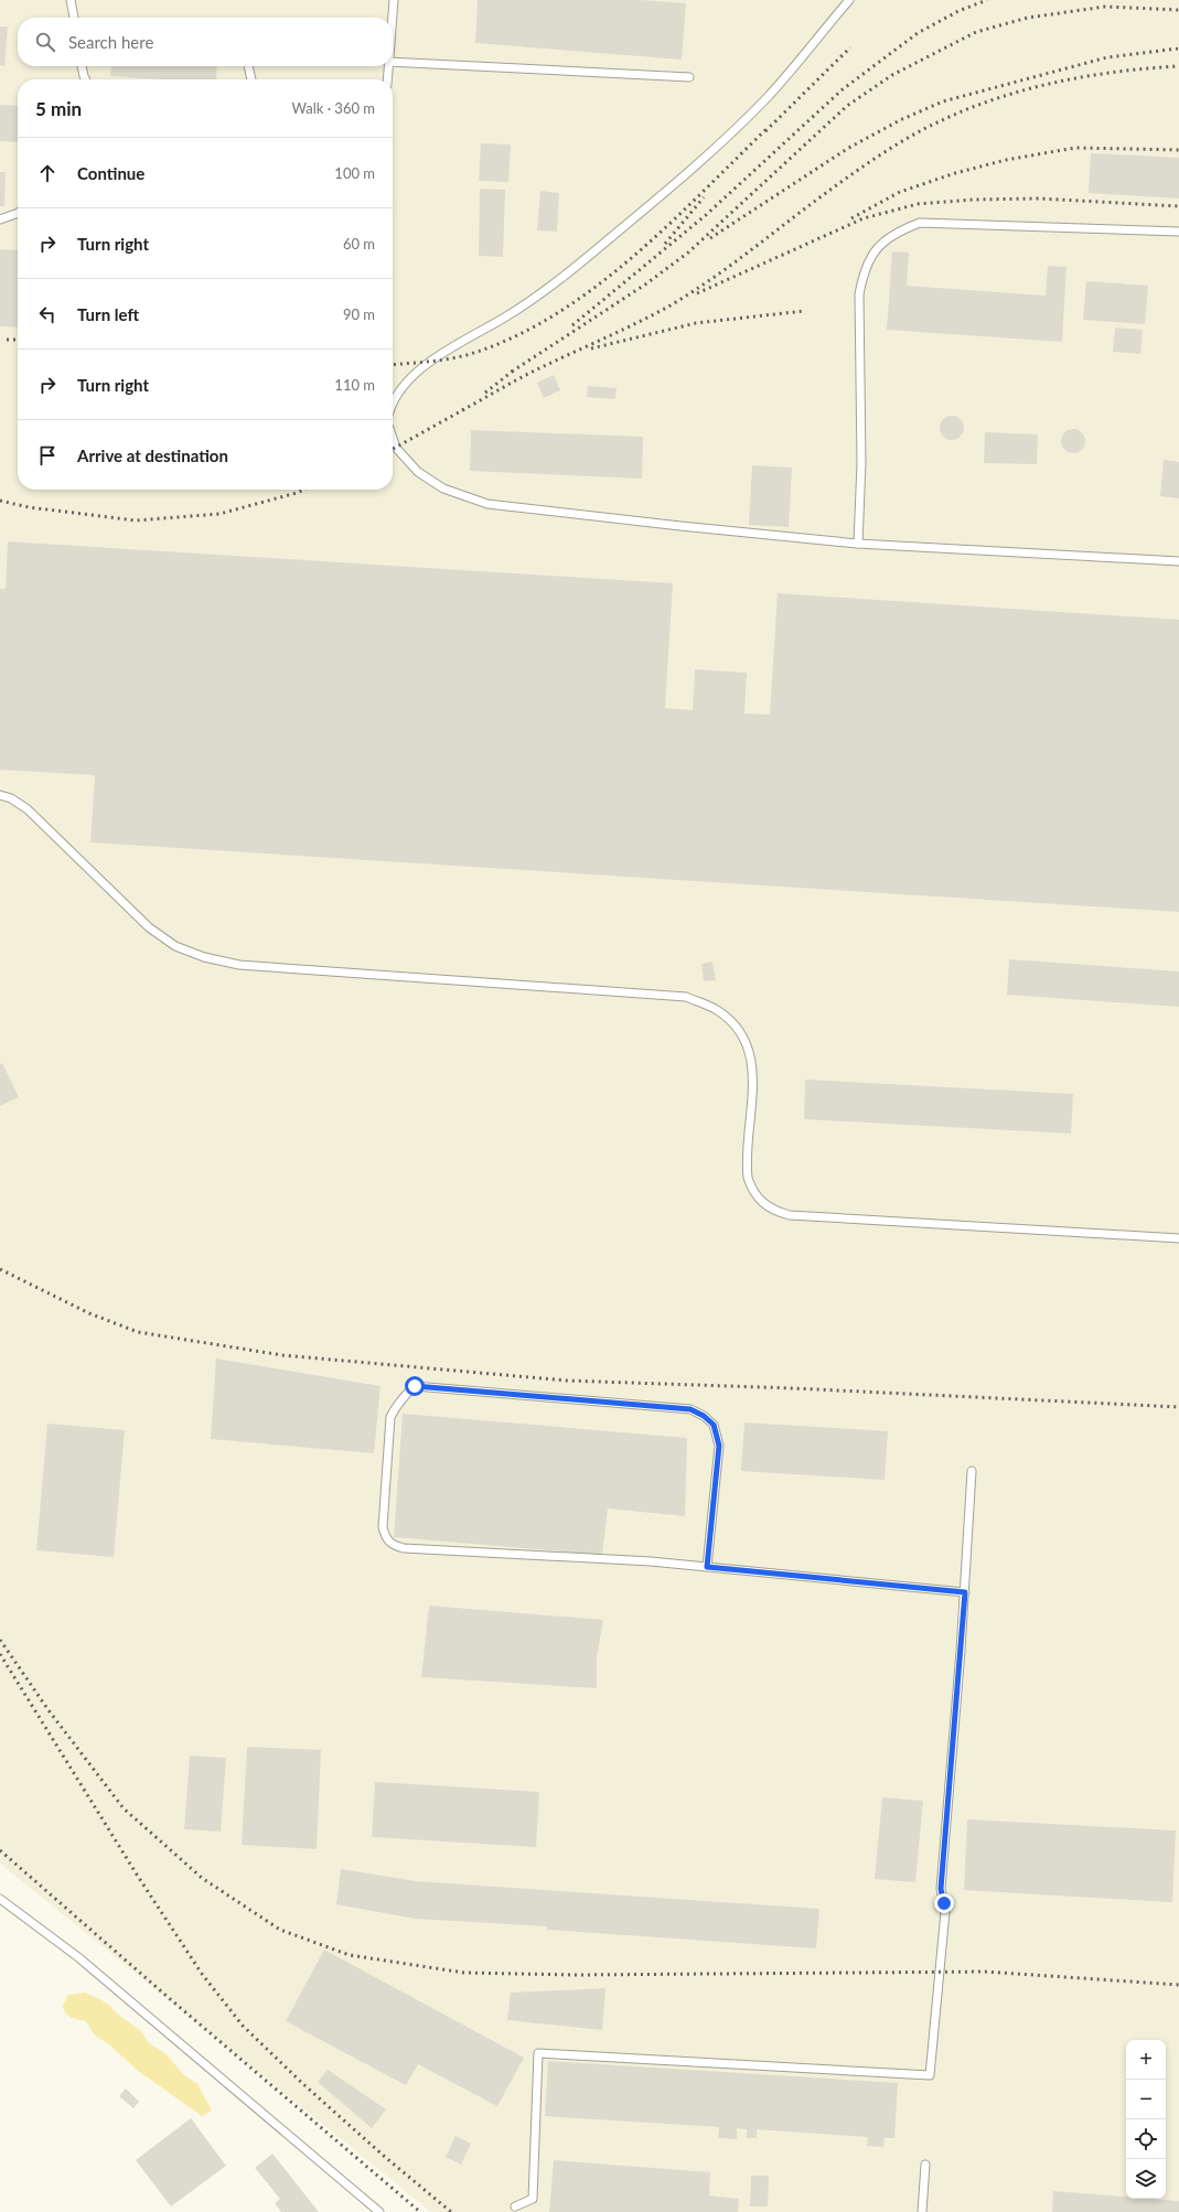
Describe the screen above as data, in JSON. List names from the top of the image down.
{
  "page": {
    "search": "Search here",
    "heading": ["5 min", "Walk · 360 m"],
    "list": [
      ["Continue", "100 m"],
      ["Turn right", "60 m"],
      ["Turn left", "90 m"],
      ["Turn right", "110 m"],
      "Arrive at destination"
    ],
    "map_buttons": ["+", "−"]
  }
}
